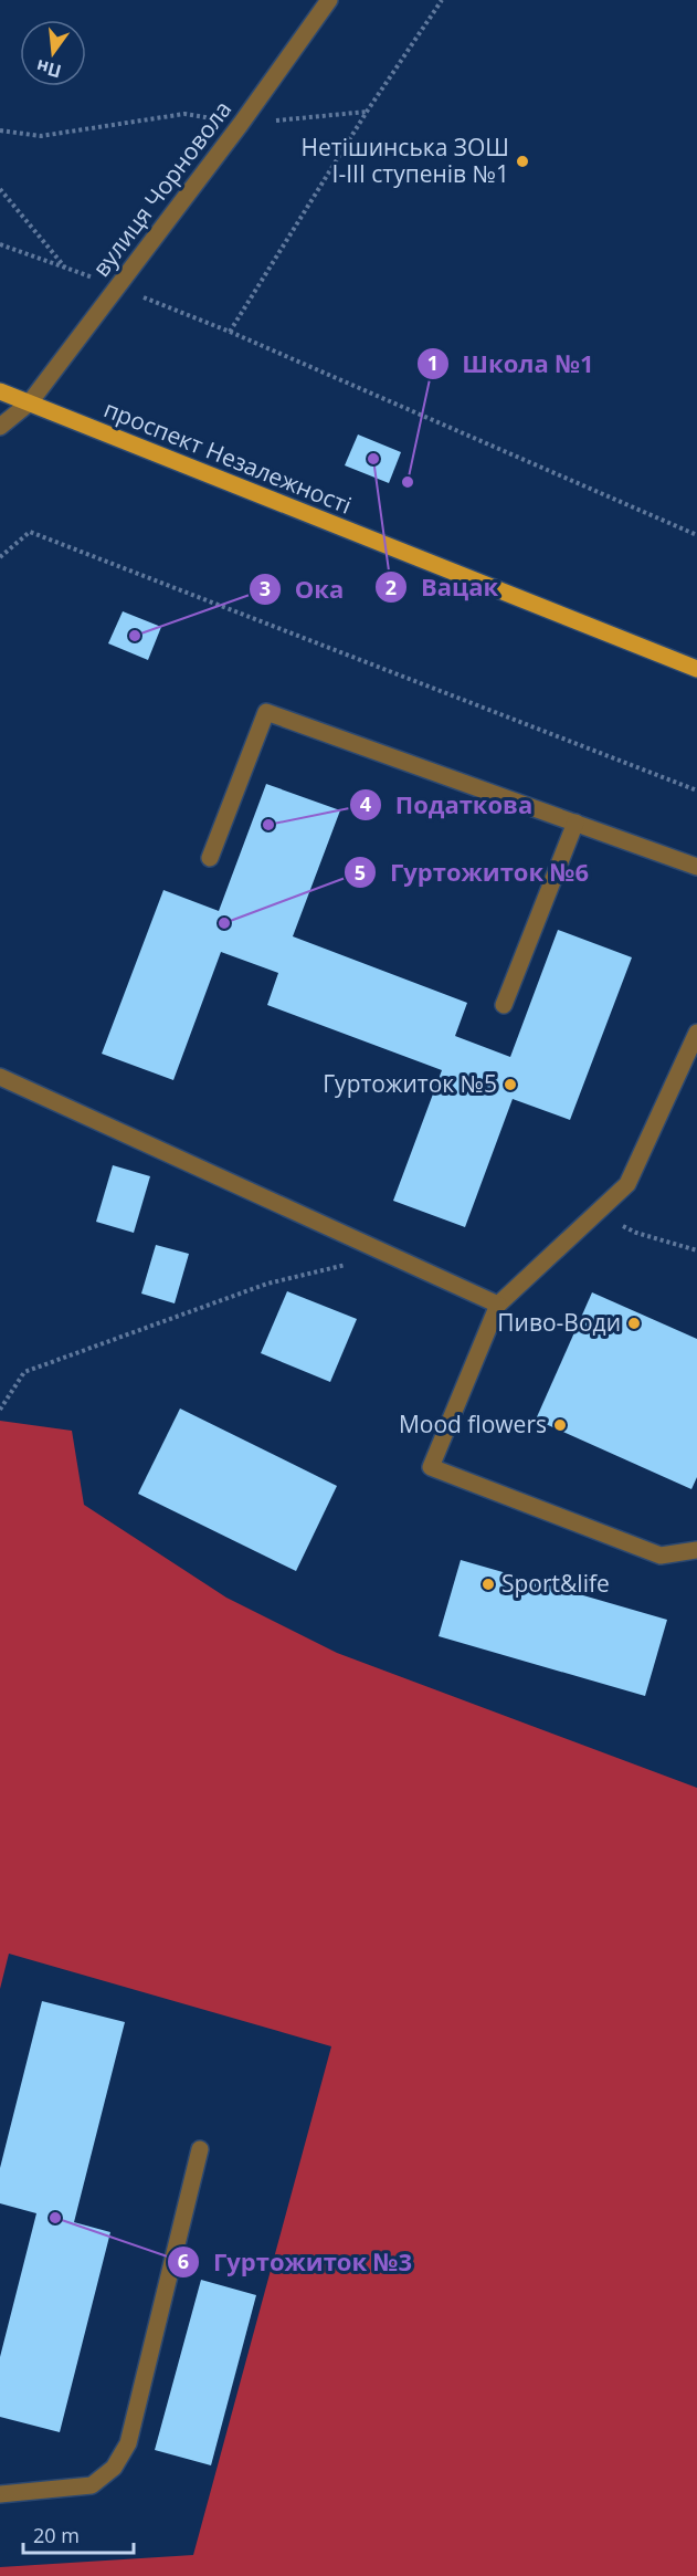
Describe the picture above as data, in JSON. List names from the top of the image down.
{
  "streets": {
    "main road": ["проспект Незалежності"],
    "street": ["вулиця Чорновола"]
  },
  "crossings": [
    ["вулиця Чорновола", "проспект Незалежності"]
  ],
  "places": [
    "Нетішинська ЗОШ І-ІІІ ступенів №1",
    "Вацак",
    "Школа №1",
    "Ока",
    "Податкова",
    "Гуртожиток №6",
    "Гуртожиток №5",
    "Пиво-Води",
    "Mood flowers",
    "Sport&life",
    "Гуртожиток №3"
  ],
  "scale_bar": "20 m",
  "north": "bottom"
}
